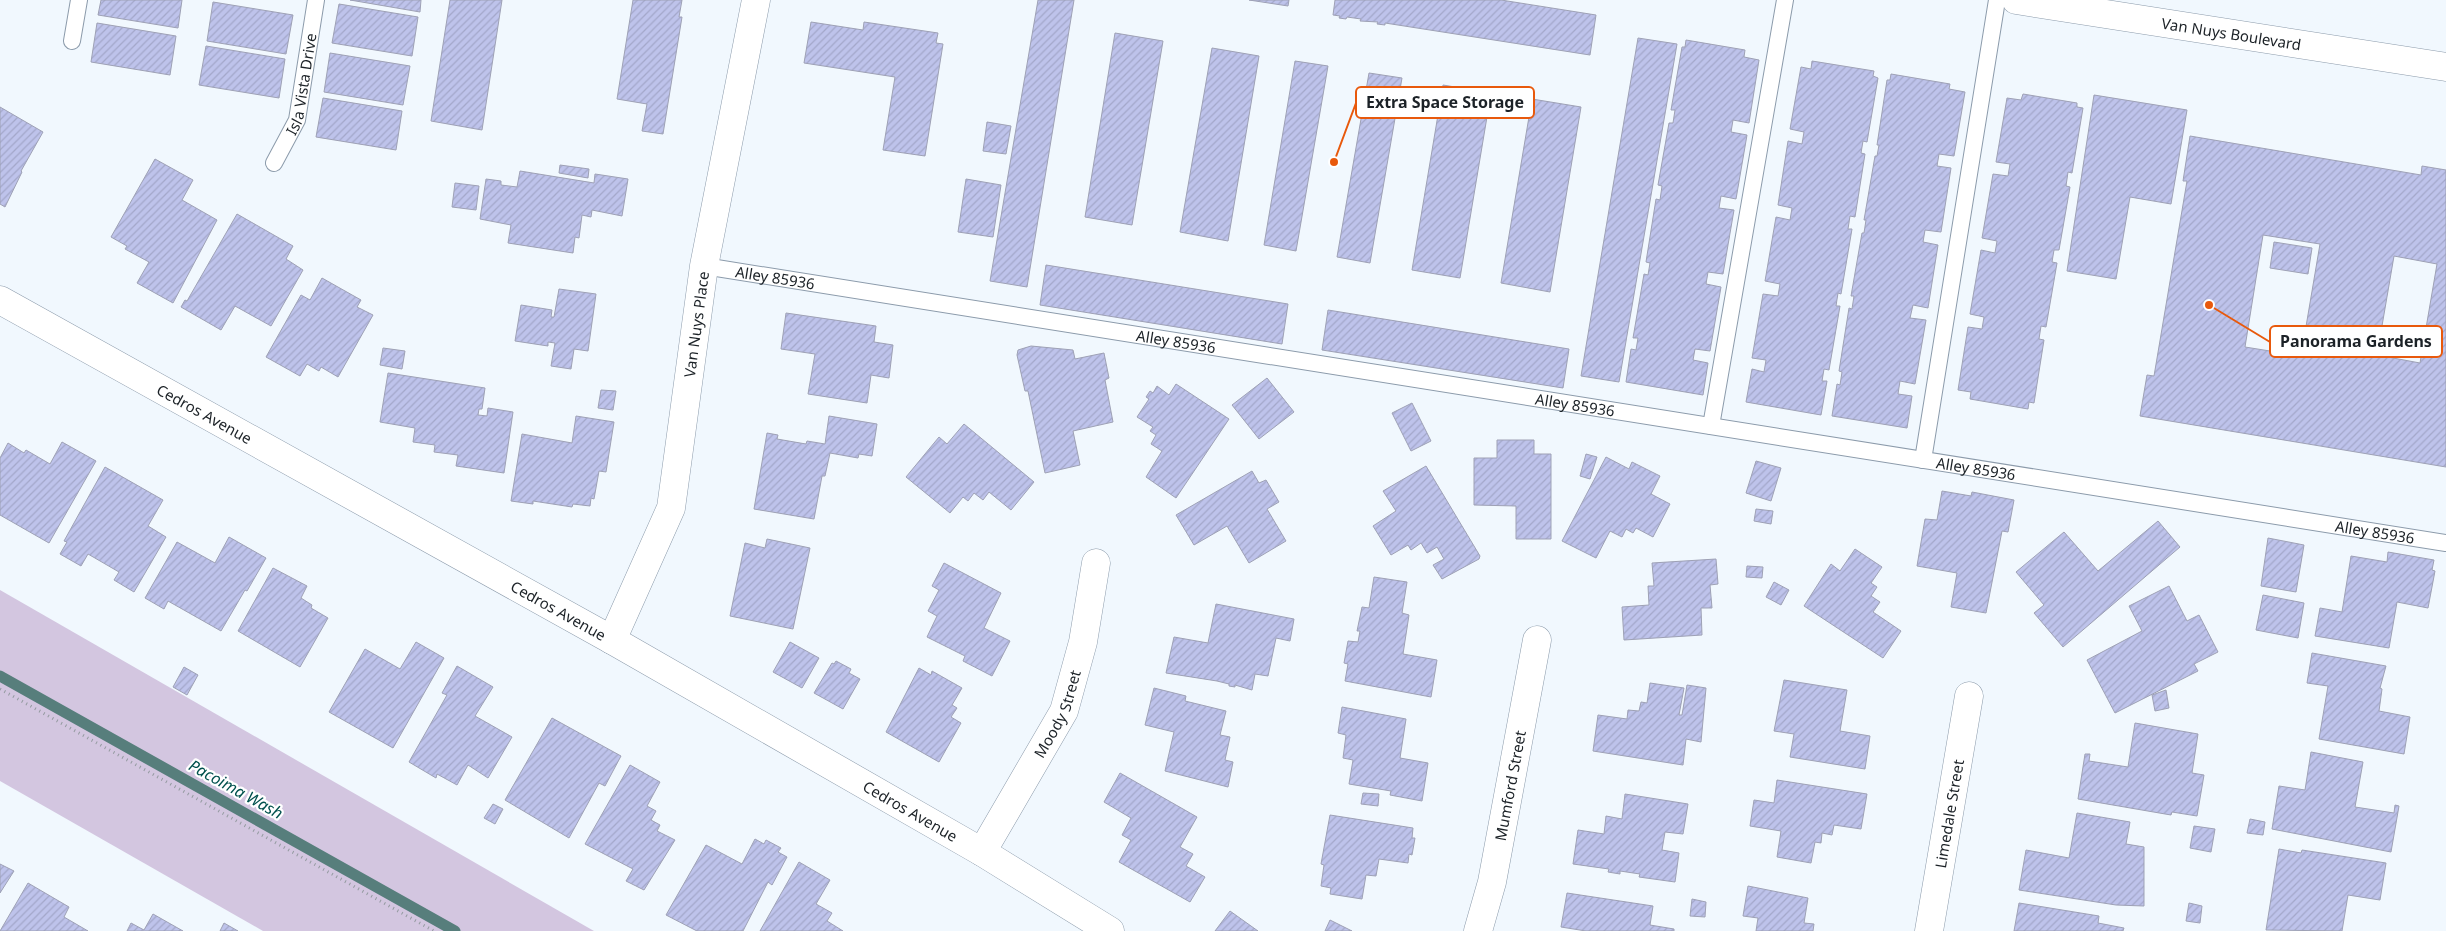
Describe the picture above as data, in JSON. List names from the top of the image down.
{
  "streets": {
    "street": [
      "Van Nuys Boulevard",
      "Van Nuys Place",
      "Cedros Avenue",
      "Moody Street",
      "Mumford Street",
      "Limedale Street"
    ],
    "lane": ["Isla Vista Drive", "Alley 85936"]
  },
  "crossings": [
    ["Alley 85936", "Van Nuys Place"],
    ["Van Nuys Place", "Cedros Avenue"],
    ["Cedros Avenue", "Moody Street"]
  ],
  "water": ["Pacoima Wash"],
  "places": ["Extra Space Storage", "Panorama Gardens"]
}
